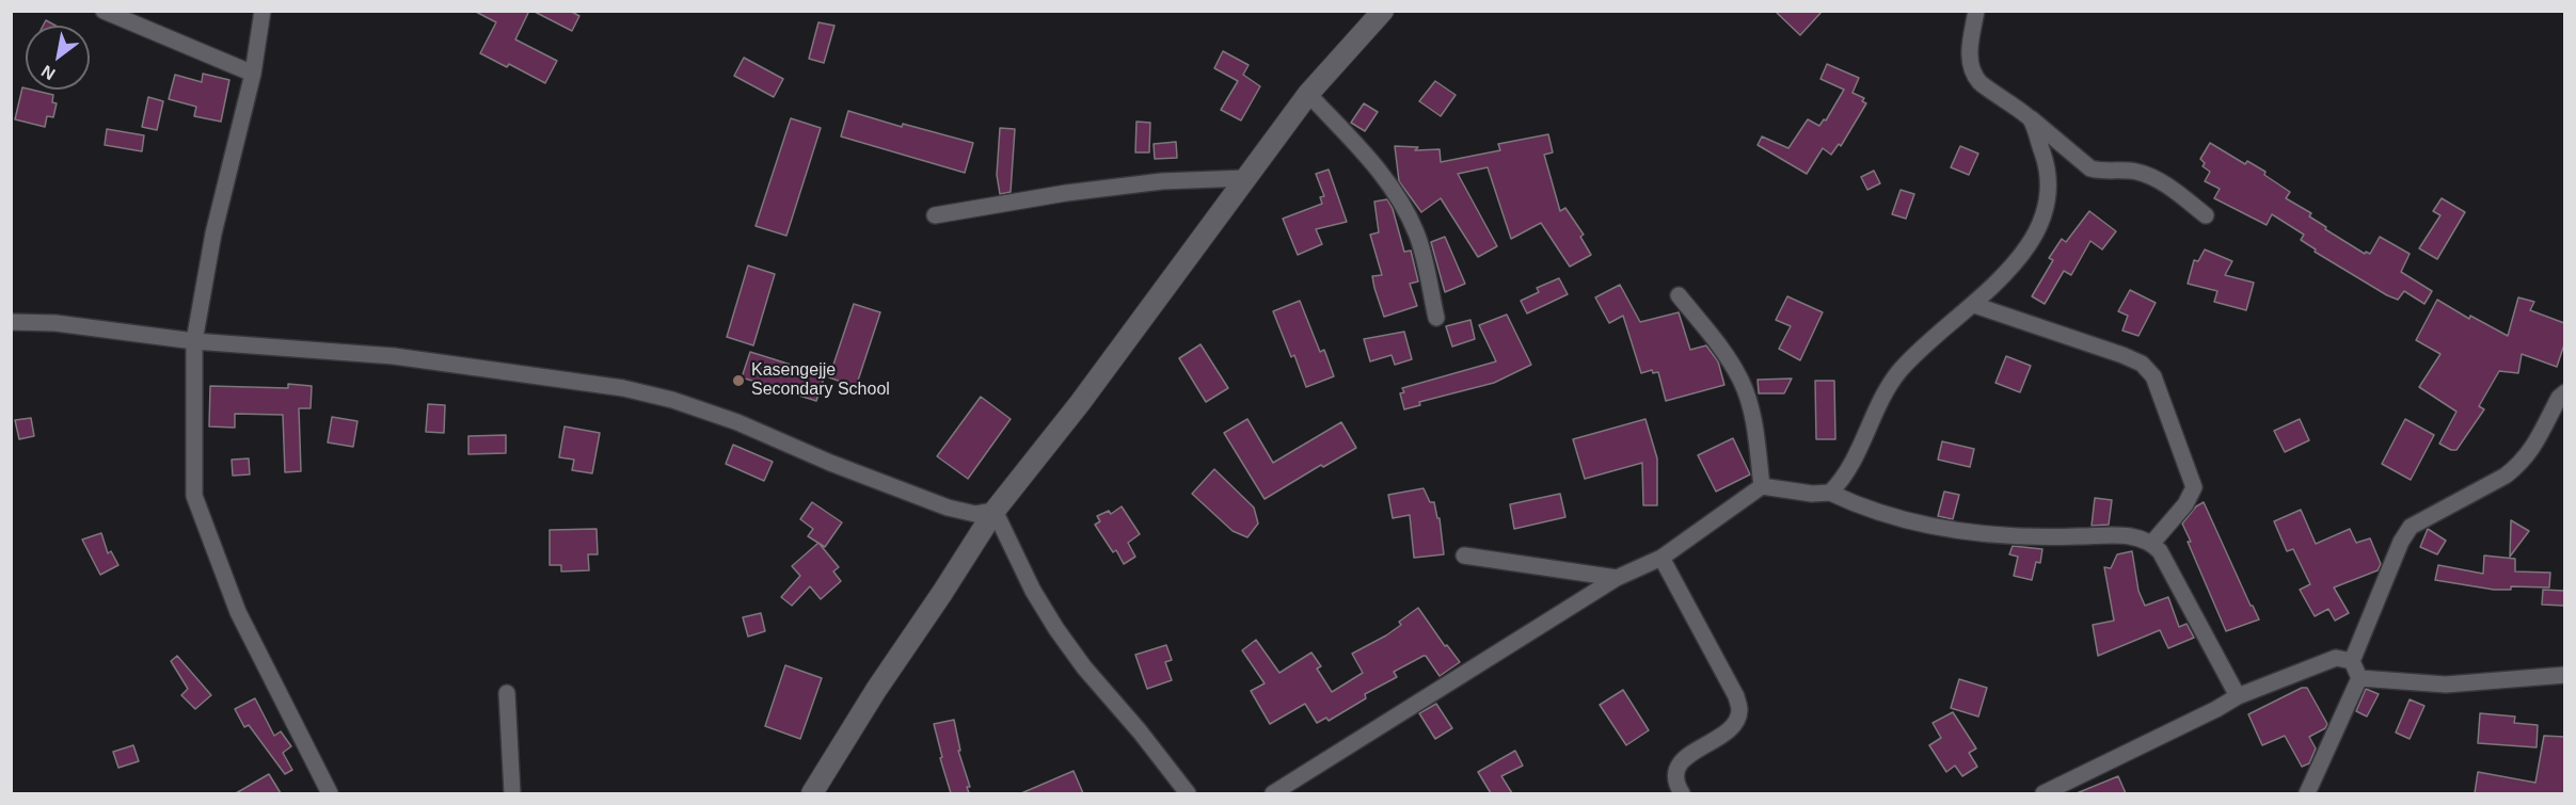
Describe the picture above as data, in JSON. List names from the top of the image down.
{
  "places": ["Kasengejje Secondary School"],
  "north": "bottom left"
}
